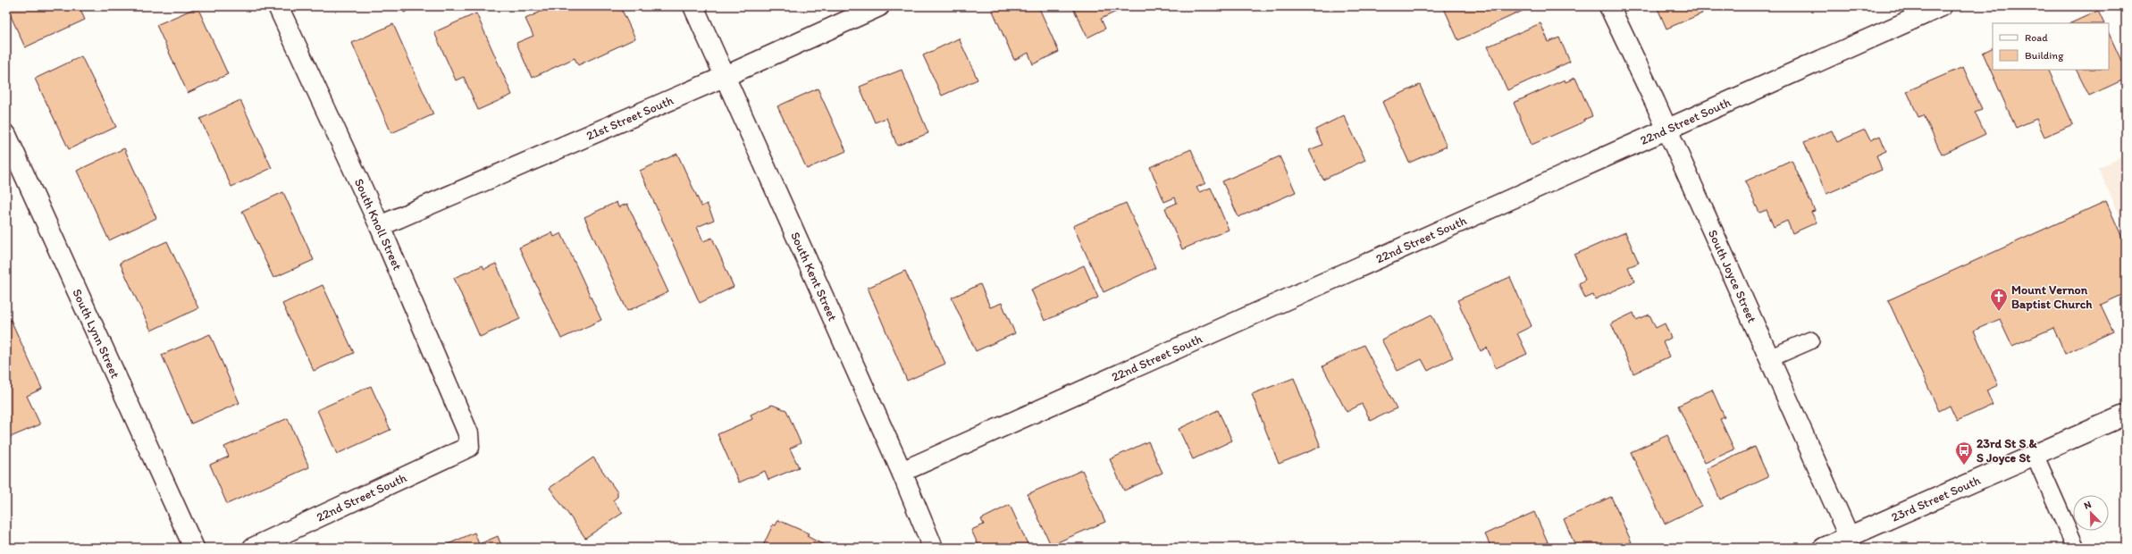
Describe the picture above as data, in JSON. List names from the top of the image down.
{
  "streets": {
    "street": [
      "21st Street South",
      "22nd Street South",
      "South Knoll Street",
      "South Joyce Street",
      "South Kent Street",
      "South Lynn Street",
      "23rd Street South"
    ]
  },
  "crossings": [
    ["21st Street South", "South Knoll Street"],
    ["21st Street South", "South Kent Street"],
    ["22nd Street South", "South Knoll Street"],
    ["22nd Street South", "South Joyce Street"],
    ["22nd Street South", "South Kent Street"],
    ["South Joyce Street", "23rd Street South"]
  ],
  "places": {
    "church": ["Mount Vernon Baptist Church"],
    "bus stop": ["23rd St S & S Joyce St"]
  },
  "legend": ["Road", "Building"],
  "north": "top left"
}
